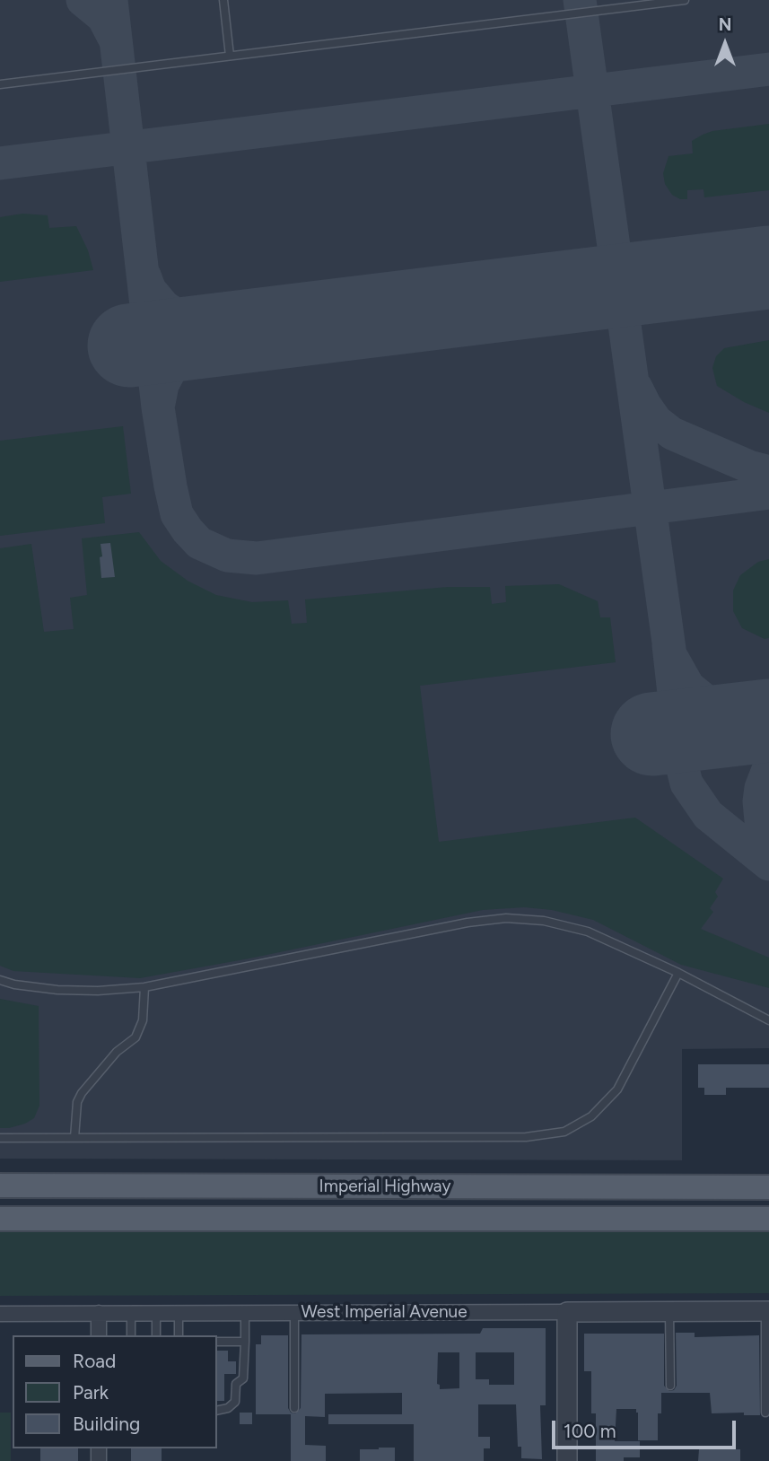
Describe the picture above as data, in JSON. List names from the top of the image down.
{
  "streets": {
    "main road": ["Imperial Highway"],
    "street": ["West Imperial Avenue"]
  },
  "legend": ["Road", "Park", "Building"],
  "scale_bar": "100 m",
  "north": "top"
}
